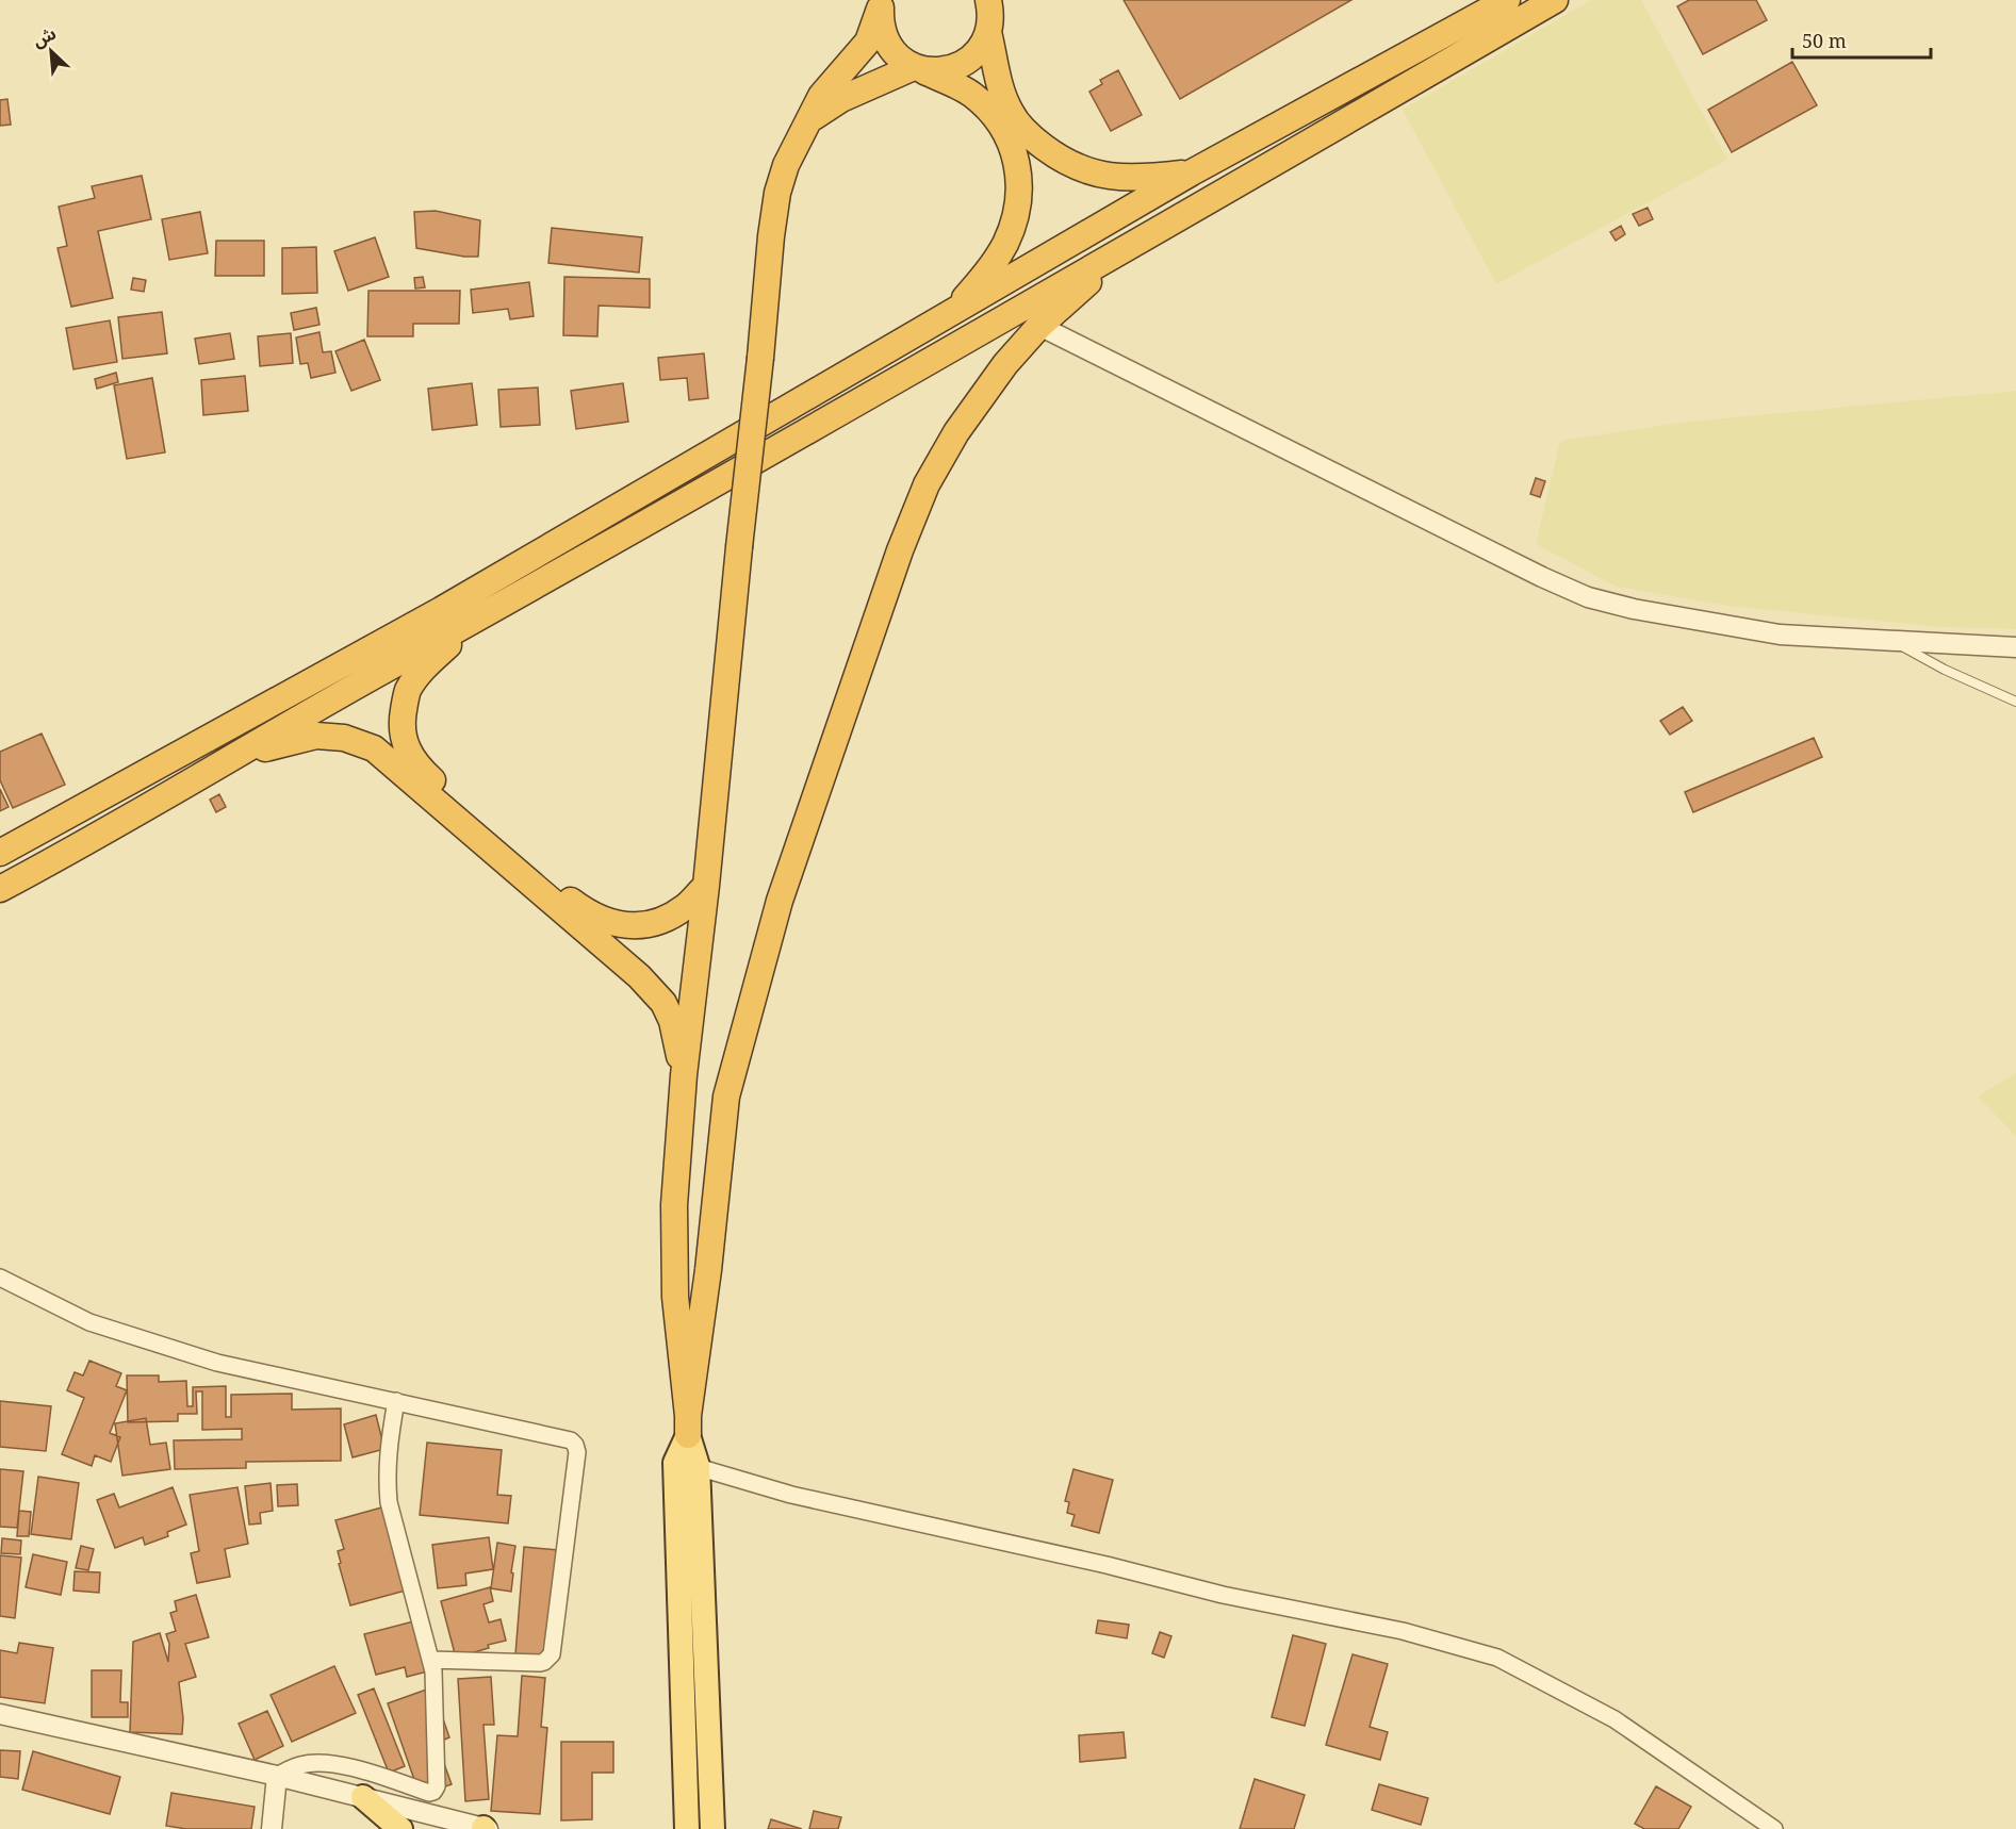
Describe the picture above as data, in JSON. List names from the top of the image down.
{
  "scale_bar": "50 m",
  "north": "top left"
}
